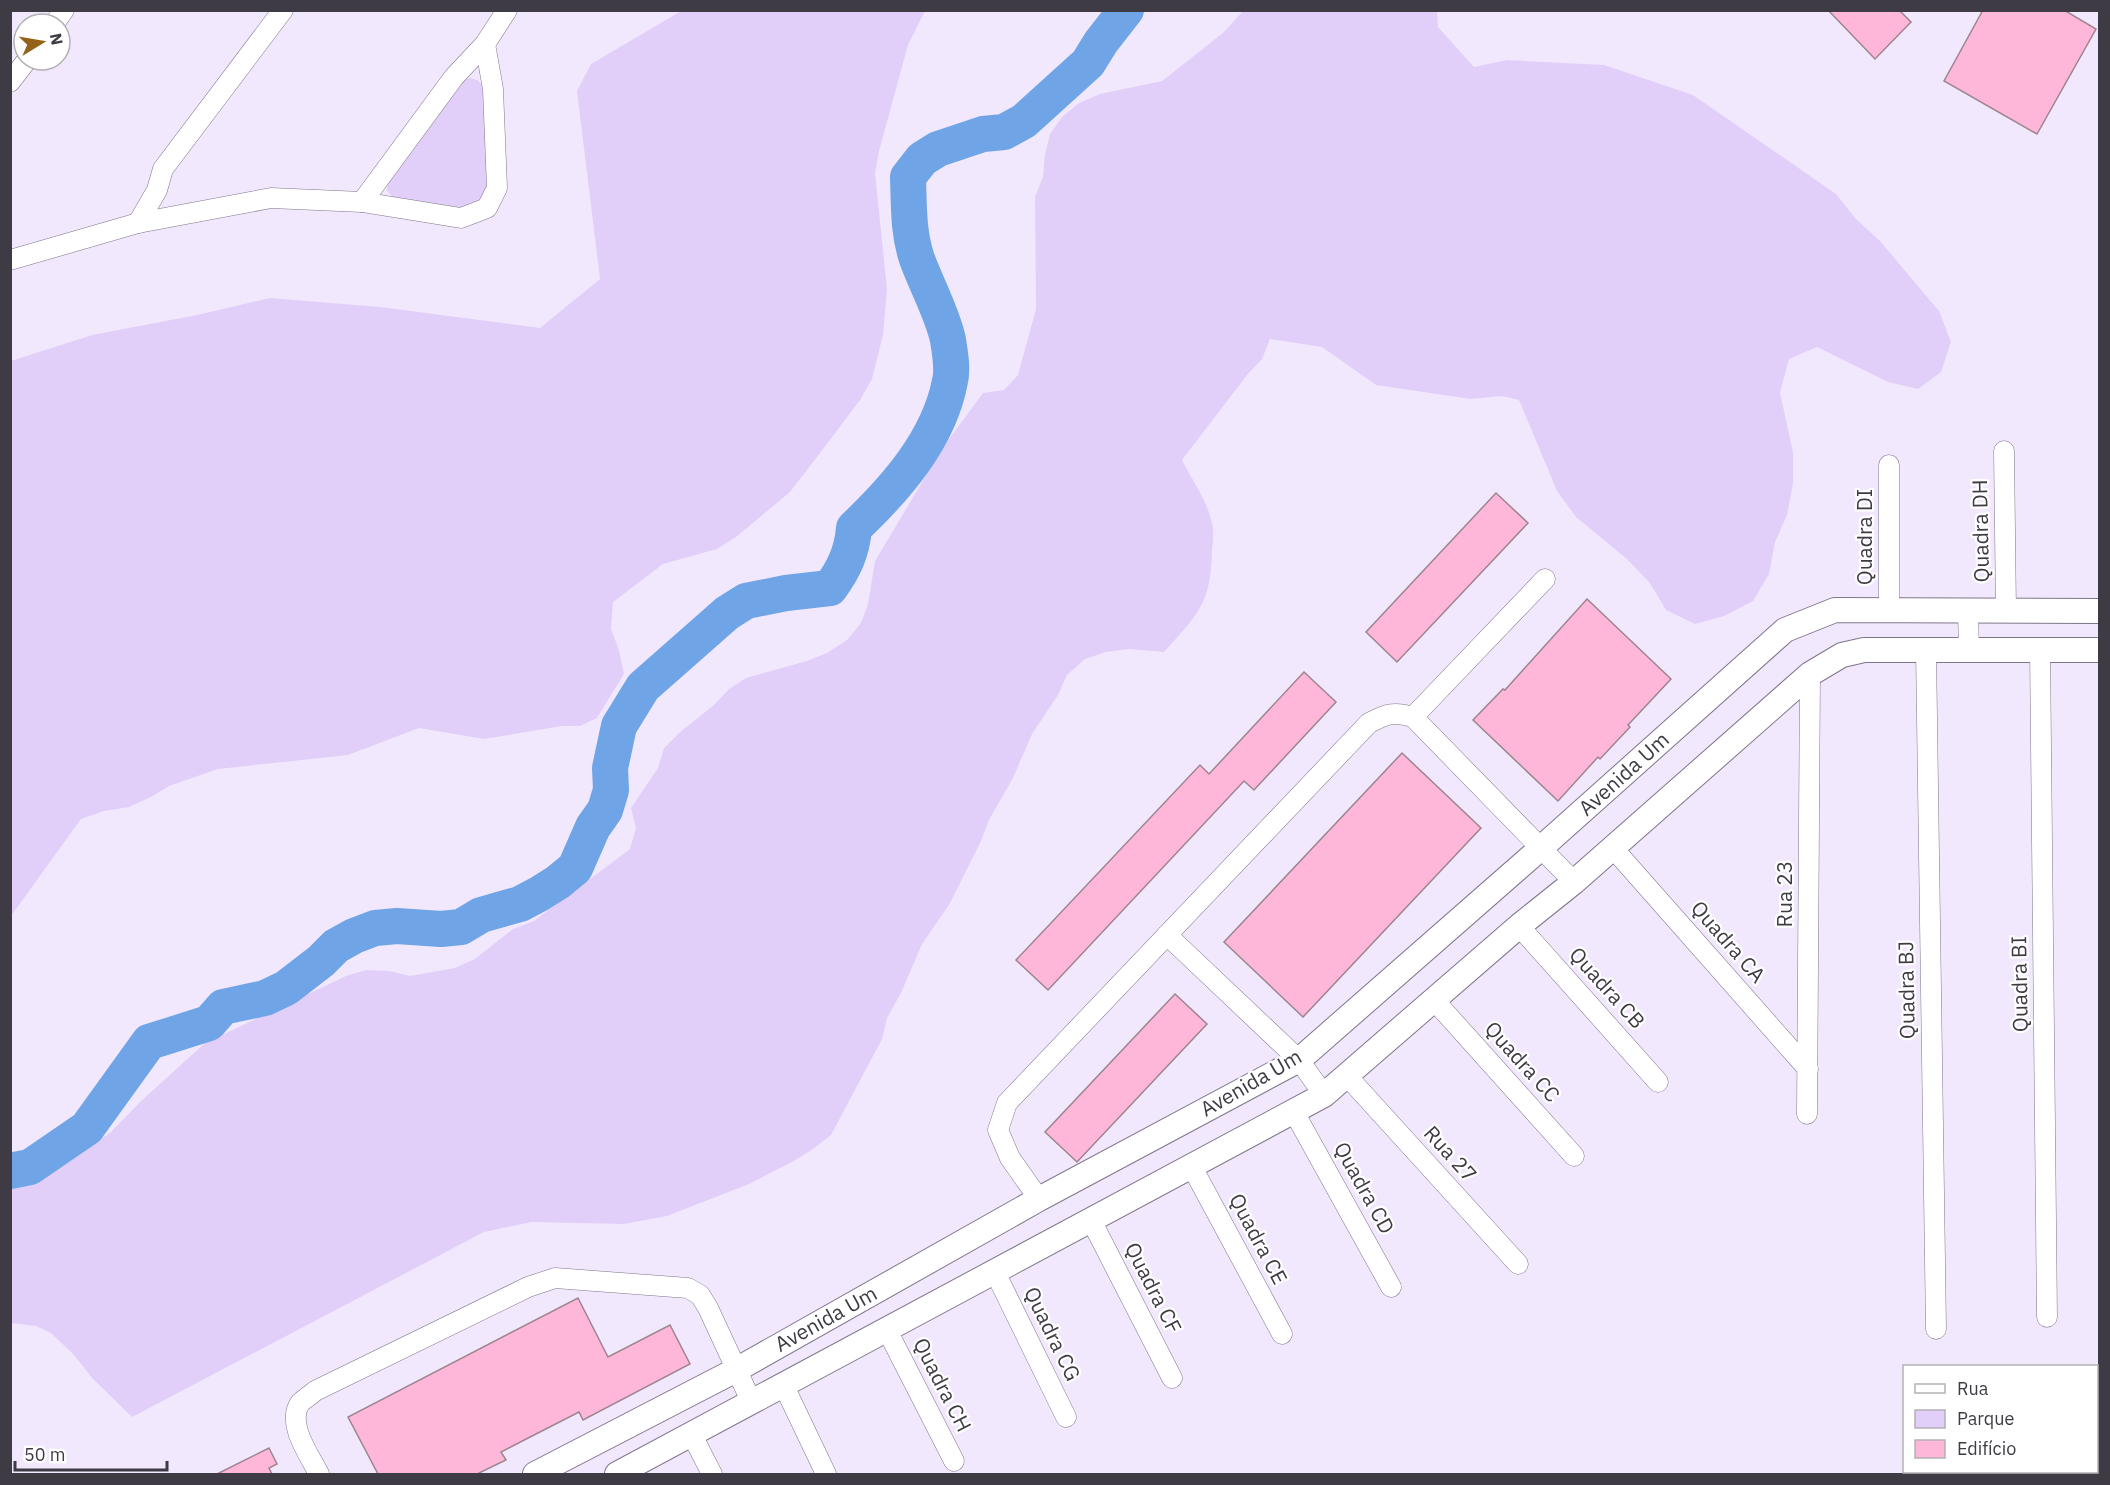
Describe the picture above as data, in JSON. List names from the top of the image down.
{
  "streets": {
    "street": [
      "Quadra DH",
      "Quadra DI",
      "Avenida Um",
      "Rua 23",
      "Quadra CA",
      "Quadra BI",
      "Quadra CB",
      "Quadra BJ",
      "Quadra CC",
      "Rua 27",
      "Quadra CD",
      "Quadra CE",
      "Quadra CF",
      "Quadra CG",
      "Quadra CH"
    ]
  },
  "crossings": [
    ["Quadra DH", "Avenida Um"],
    ["Quadra DI", "Avenida Um"],
    ["Avenida Um", "Rua 23"],
    ["Avenida Um", "Quadra CA"],
    ["Avenida Um", "Quadra BI"],
    ["Avenida Um", "Quadra CB"],
    ["Avenida Um", "Quadra BJ"],
    ["Avenida Um", "Quadra CC"],
    ["Avenida Um", "Rua 27"],
    ["Avenida Um", "Quadra CD"],
    ["Avenida Um", "Quadra CE"],
    ["Avenida Um", "Quadra CF"],
    ["Avenida Um", "Quadra CG"],
    ["Avenida Um", "Quadra CH"],
    ["Rua 23", "Quadra CA"]
  ],
  "legend": ["Rua", "Parque", "Edifício"],
  "scale_bar": "50 m",
  "north": "right"
}
